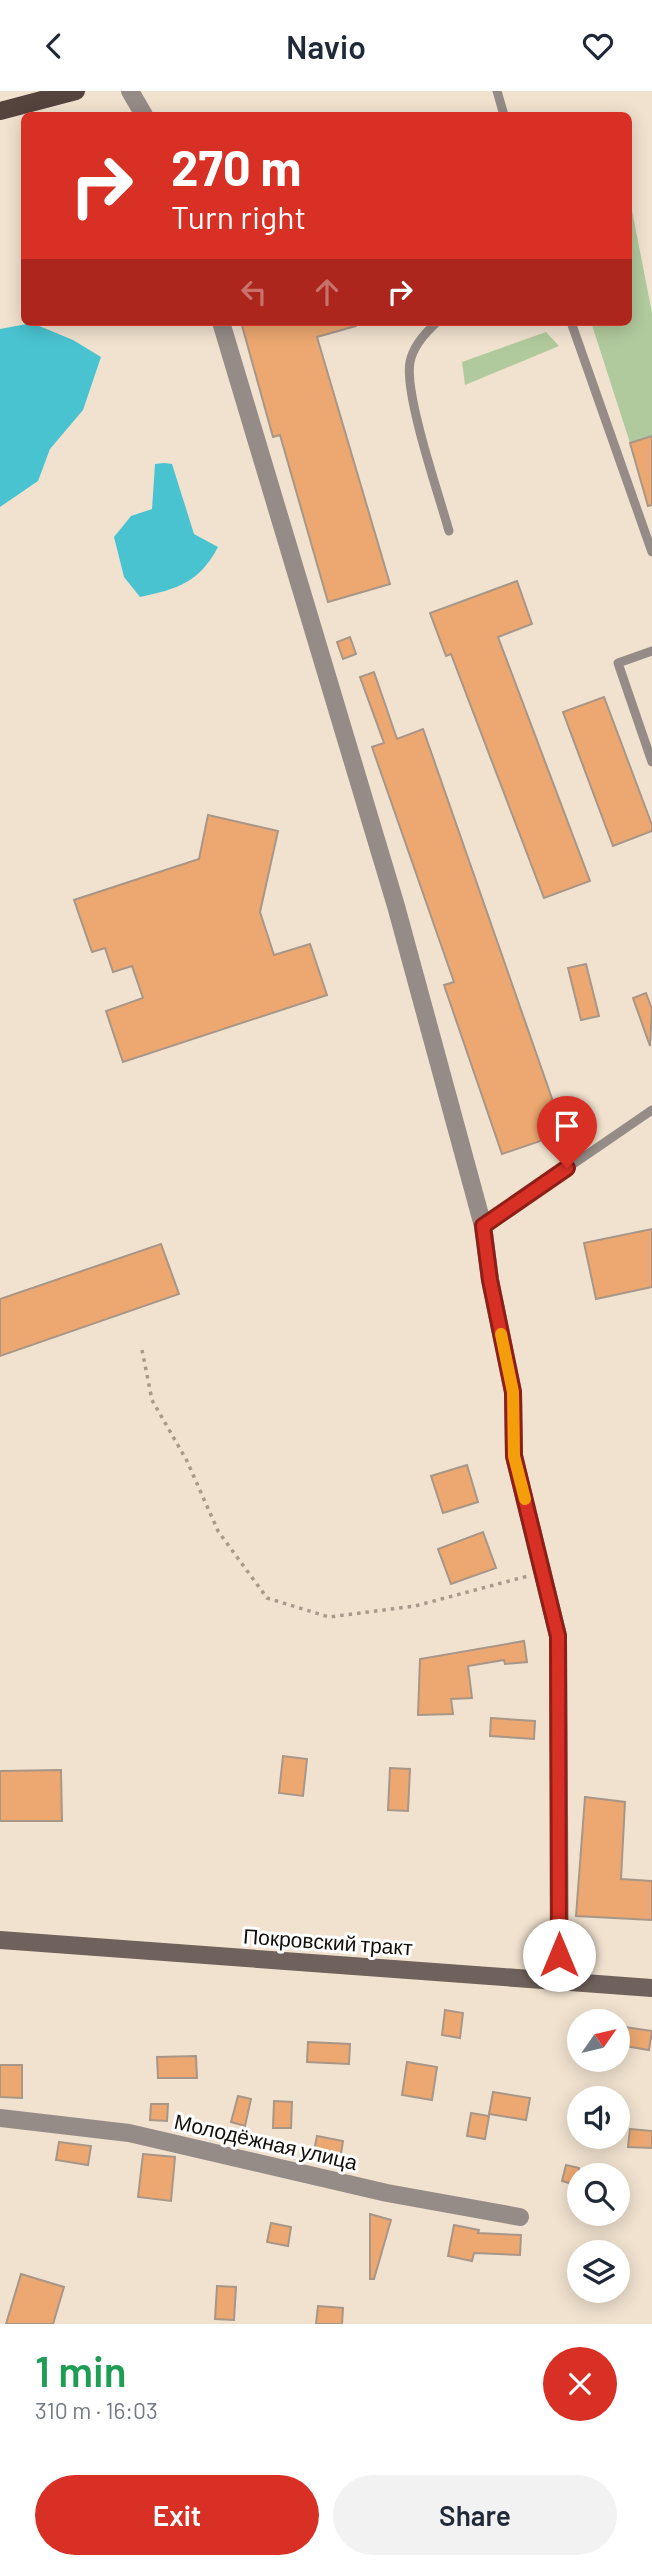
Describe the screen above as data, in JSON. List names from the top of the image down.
{
  "streets": {
    "main road": ["Покровский тракт"],
    "street": ["Молодёжная улица"]
  },
  "north": "top right",
  "page": {
    "header": "Navio",
    "turn": ["270 m", "Turn right"],
    "heading": ["1 min", "310 m · 16:03"],
    "buttons": ["Exit", "Share"]
  }
}
